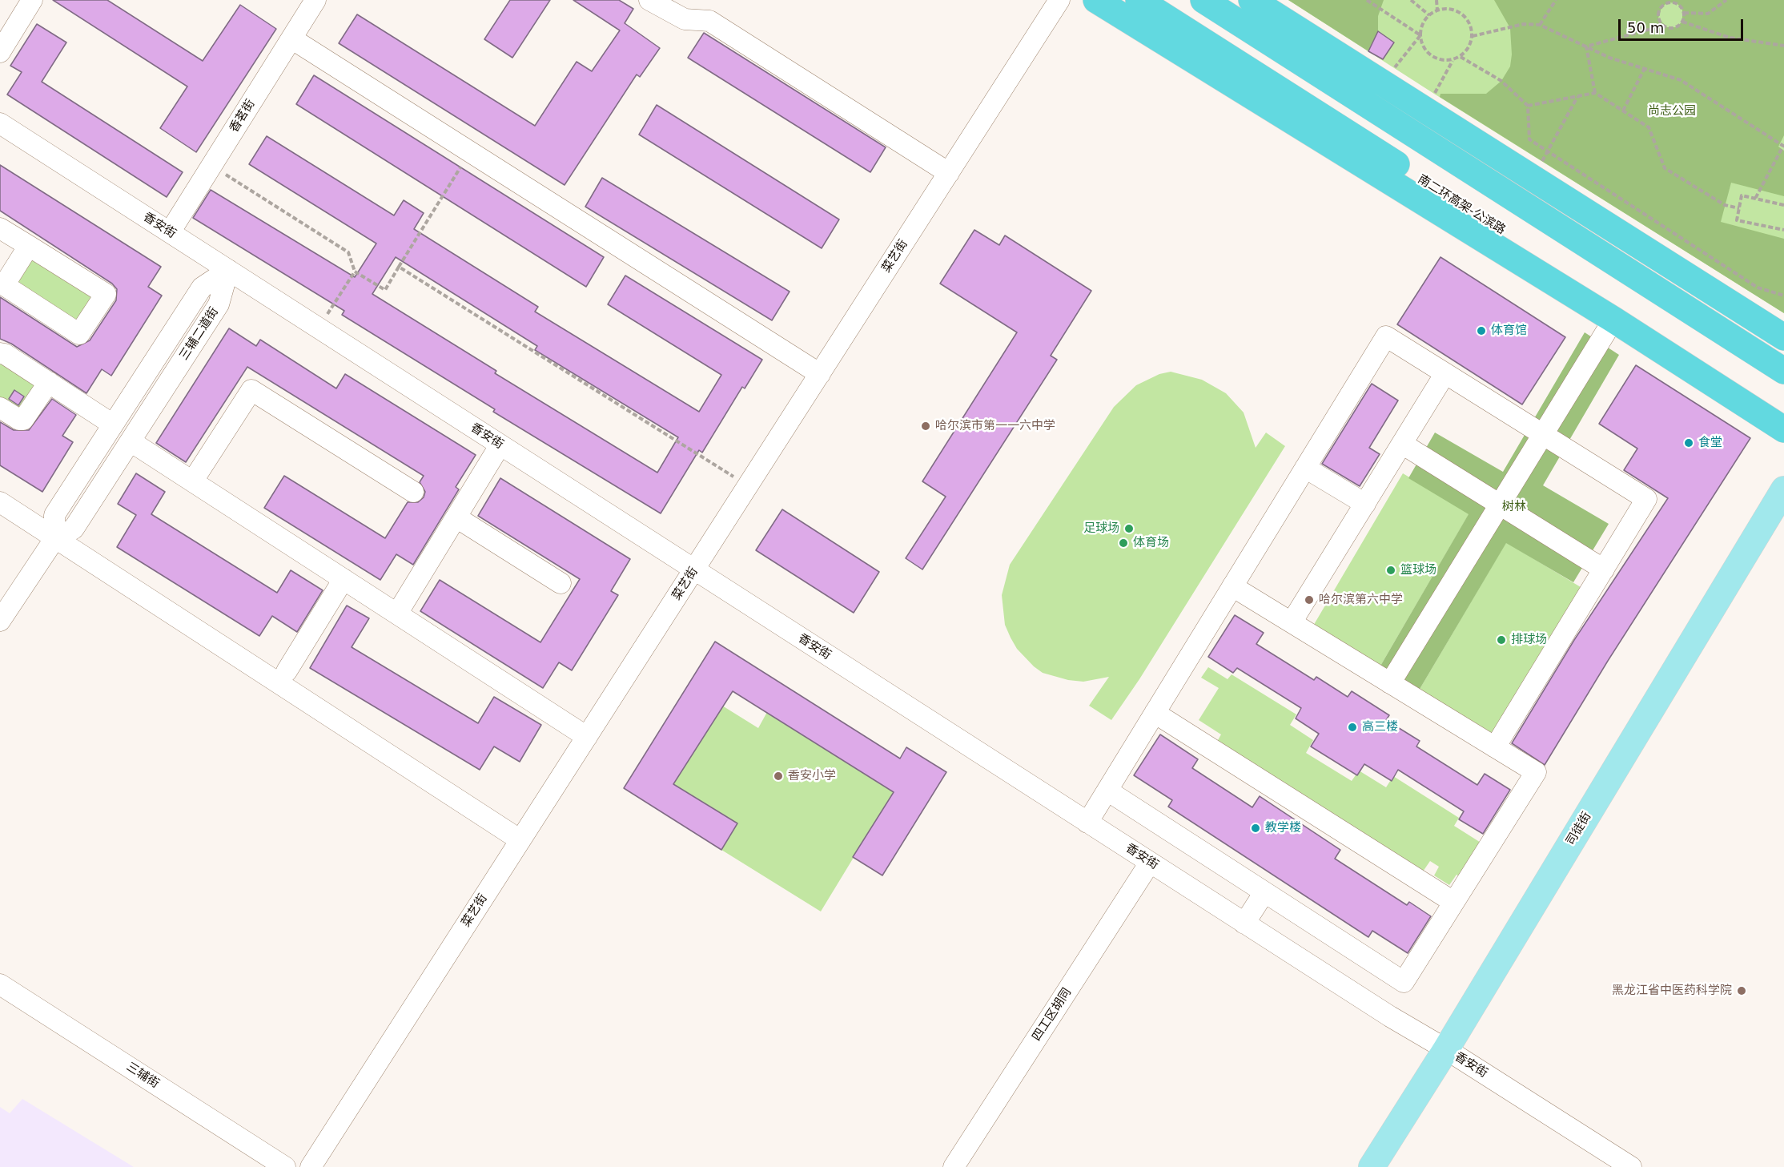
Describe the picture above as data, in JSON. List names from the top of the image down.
{
  "streets": {
    "highway": ["南二环高架-公滨路"],
    "main road": ["司徒街"],
    "street": [
      "香茗街",
      "香安街",
      "菜艺街",
      "三辅二道街",
      "四工区胡同",
      "三辅街"
    ]
  },
  "crossings": [
    ["香茗街", "香安街"],
    ["香安街", "菜艺街"],
    ["香安街", "三辅二道街"],
    ["香安街", "司徒街"],
    ["香安街", "四工区胡同"]
  ],
  "parks": ["尚志公园", "树林"],
  "places": [
    "体育馆",
    "哈尔滨市第一一六中学",
    "食堂",
    "足球场",
    "体育场",
    "篮球场",
    "哈尔滨第六中学",
    "排球场",
    "高三楼",
    "香安小学",
    "教学楼",
    "黑龙江省中医药科学院"
  ],
  "scale_bar": "50 m"
}
